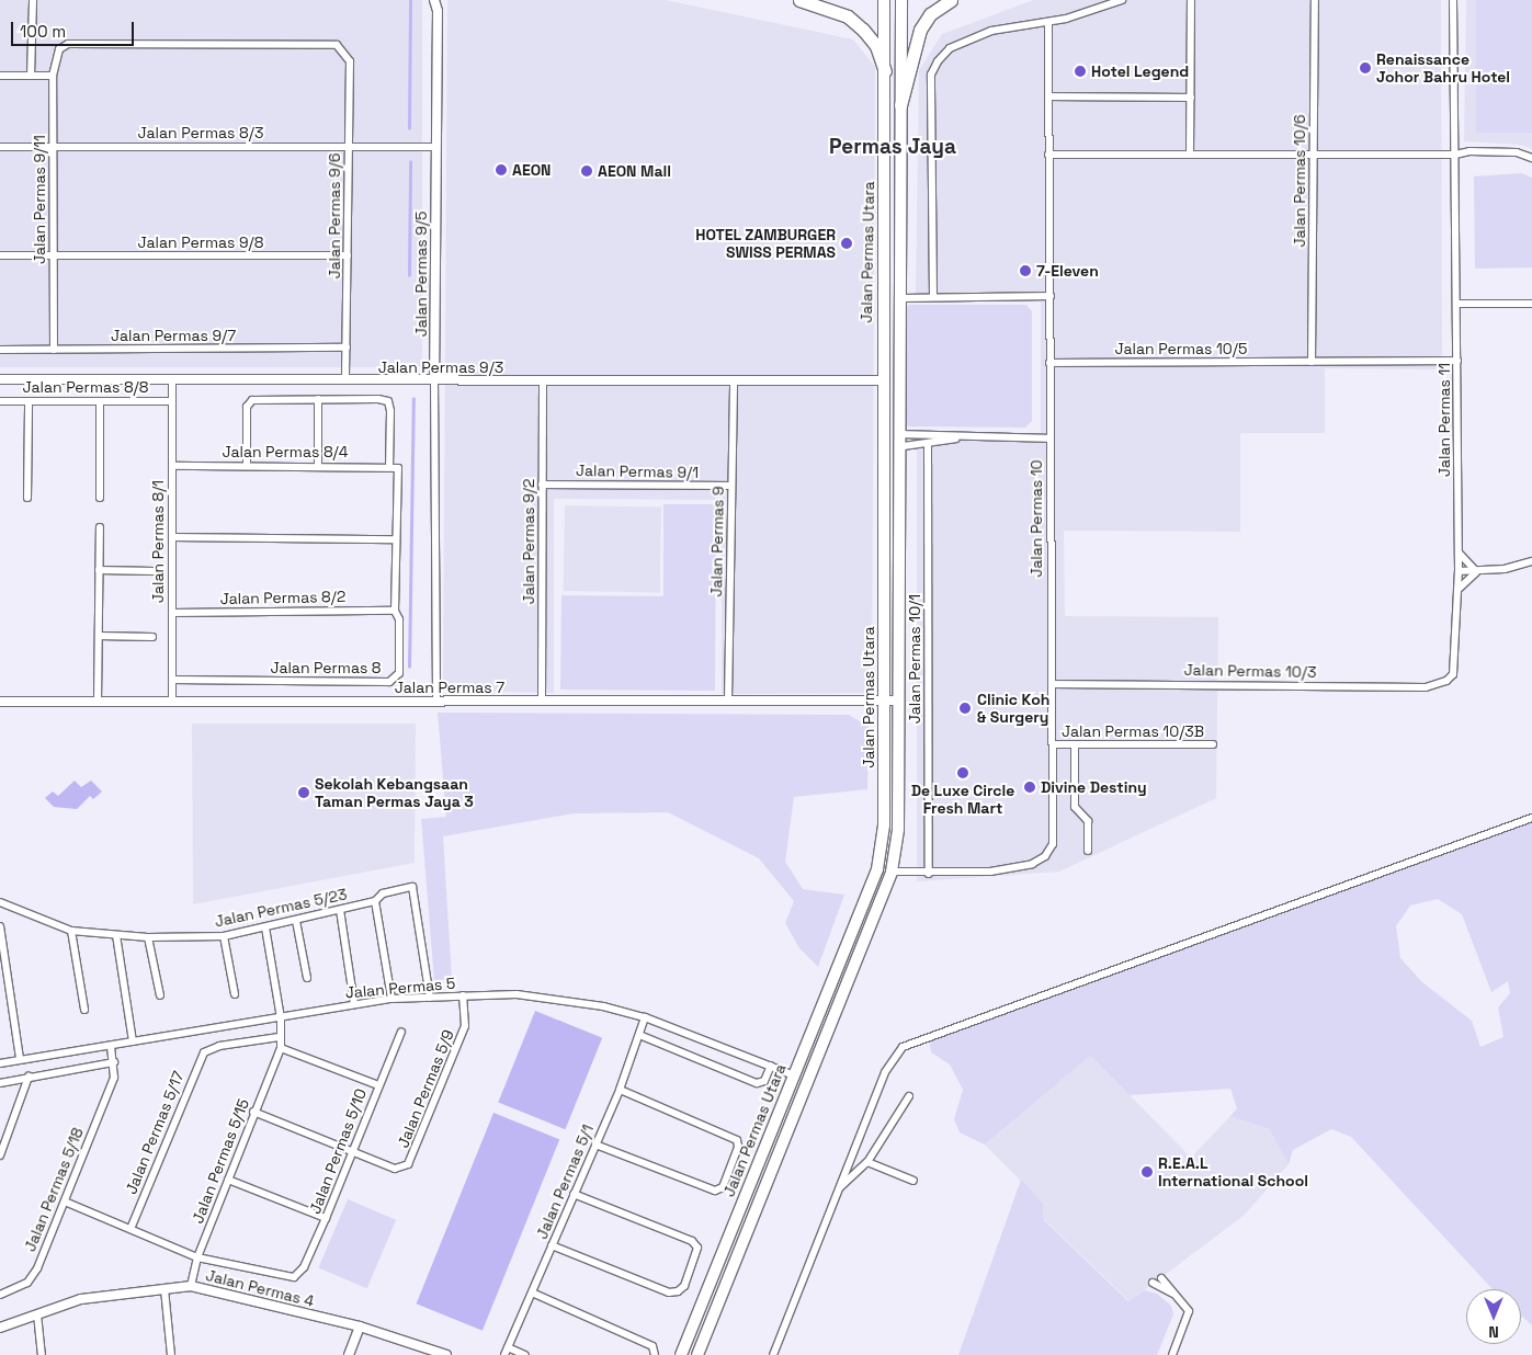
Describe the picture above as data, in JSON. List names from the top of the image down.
{
  "streets": {
    "main road": ["Jalan Permas Utara"],
    "street": [
      "Jalan Permas 8/3",
      "Jalan Permas 10/6",
      "Jalan Permas 9/11",
      "Jalan Permas 9/6",
      "Jalan Permas 9/8",
      "Jalan Permas 9/5",
      "Jalan Permas 9/7",
      "Jalan Permas 10/5",
      "Jalan Permas 9/3",
      "Jalan Permas 8/8",
      "Jalan Permas 11",
      "Jalan Permas 8/4",
      "Jalan Permas 9/1",
      "Jalan Permas 10",
      "Jalan Permas 8/1",
      "Jalan Permas 9/2",
      "Jalan Permas 9",
      "Jalan Permas 8/2",
      "Jalan Permas 10/1",
      "Jalan Permas 8",
      "Jalan Permas 10/3",
      "Jalan Permas 7",
      "Jalan Permas 10/3B",
      "Jalan Permas 5/23",
      "Jalan Permas 5",
      "Jalan Permas 5/9",
      "Jalan Permas 5/17",
      "Jalan Permas 5/10",
      "Jalan Permas 5/15",
      "Jalan Permas 5/1",
      "Jalan Permas 5/18",
      "Jalan Permas 4"
    ]
  },
  "crossings": [
    ["Jalan Permas 8/3", "Jalan Permas 9/11"],
    ["Jalan Permas 8/3", "Jalan Permas 9/6"],
    ["Jalan Permas 8/3", "Jalan Permas 9/5"],
    ["Jalan Permas 10/6", "Jalan Permas 10/5"],
    ["Jalan Permas 9/11", "Jalan Permas 9/6"],
    ["Jalan Permas 9/11", "Jalan Permas 9/8"],
    ["Jalan Permas 9/11", "Jalan Permas 9/7"],
    ["Jalan Permas 9/6", "Jalan Permas 9/8"],
    ["Jalan Permas 9/6", "Jalan Permas 9/7"],
    ["Jalan Permas 9/6", "Jalan Permas 9/3"],
    ["Jalan Permas Utara", "Jalan Permas 9/3"],
    ["Jalan Permas Utara", "Jalan Permas 10"],
    ["Jalan Permas Utara", "Jalan Permas 7"],
    ["Jalan Permas Utara", "Jalan Permas 5"],
    ["Jalan Permas 9/5", "Jalan Permas 9/3"],
    ["Jalan Permas 9/5", "Jalan Permas 7"],
    ["Jalan Permas 10/5", "Jalan Permas 11"],
    ["Jalan Permas 10/5", "Jalan Permas 10"],
    ["Jalan Permas 9/3", "Jalan Permas 8/1"],
    ["Jalan Permas 9/3", "Jalan Permas 9/2"],
    ["Jalan Permas 9/3", "Jalan Permas 9"],
    ["Jalan Permas 8/8", "Jalan Permas 8/1"],
    ["Jalan Permas 11", "Jalan Permas 10/3"],
    ["Jalan Permas 8/4", "Jalan Permas 8/1"],
    ["Jalan Permas 8/4", "Jalan Permas 8"],
    ["Jalan Permas 9/1", "Jalan Permas 9/2"],
    ["Jalan Permas 9/1", "Jalan Permas 9"],
    ["Jalan Permas 10", "Jalan Permas 10/1"],
    ["Jalan Permas 10", "Jalan Permas 10/3"],
    ["Jalan Permas 10", "Jalan Permas 10/3B"],
    ["Jalan Permas 8/1", "Jalan Permas 8/2"],
    ["Jalan Permas 8/1", "Jalan Permas 8"],
    ["Jalan Permas 8/1", "Jalan Permas 7"],
    ["Jalan Permas 9/2", "Jalan Permas 7"],
    ["Jalan Permas 9", "Jalan Permas 7"],
    ["Jalan Permas 8/2", "Jalan Permas 8"],
    ["Jalan Permas 5/23", "Jalan Permas 5"],
    ["Jalan Permas 5", "Jalan Permas 5/9"],
    ["Jalan Permas 5", "Jalan Permas 5/1"],
    ["Jalan Permas 5/9", "Jalan Permas 5/10"],
    ["Jalan Permas 5/9", "Jalan Permas 5/15"],
    ["Jalan Permas 5/10", "Jalan Permas 5/15"],
    ["Jalan Permas 5/15", "Jalan Permas 4"]
  ],
  "districts": ["Permas Jaya"],
  "places": [
    "Renaissance Johor Bahru Hotel",
    "Hotel Legend",
    "AEON",
    "AEON Mall",
    "HOTEL ZAMBURGER SWISS PERMAS",
    "7-Eleven",
    "Clinic Koh & Surgery",
    "De Luxe Circle Fresh Mart",
    "Divine Destiny",
    "Sekolah Kebangsaan Taman Permas Jaya 3",
    "R.E.A.L International School"
  ],
  "scale_bar": "100 m",
  "north": "bottom"
}
